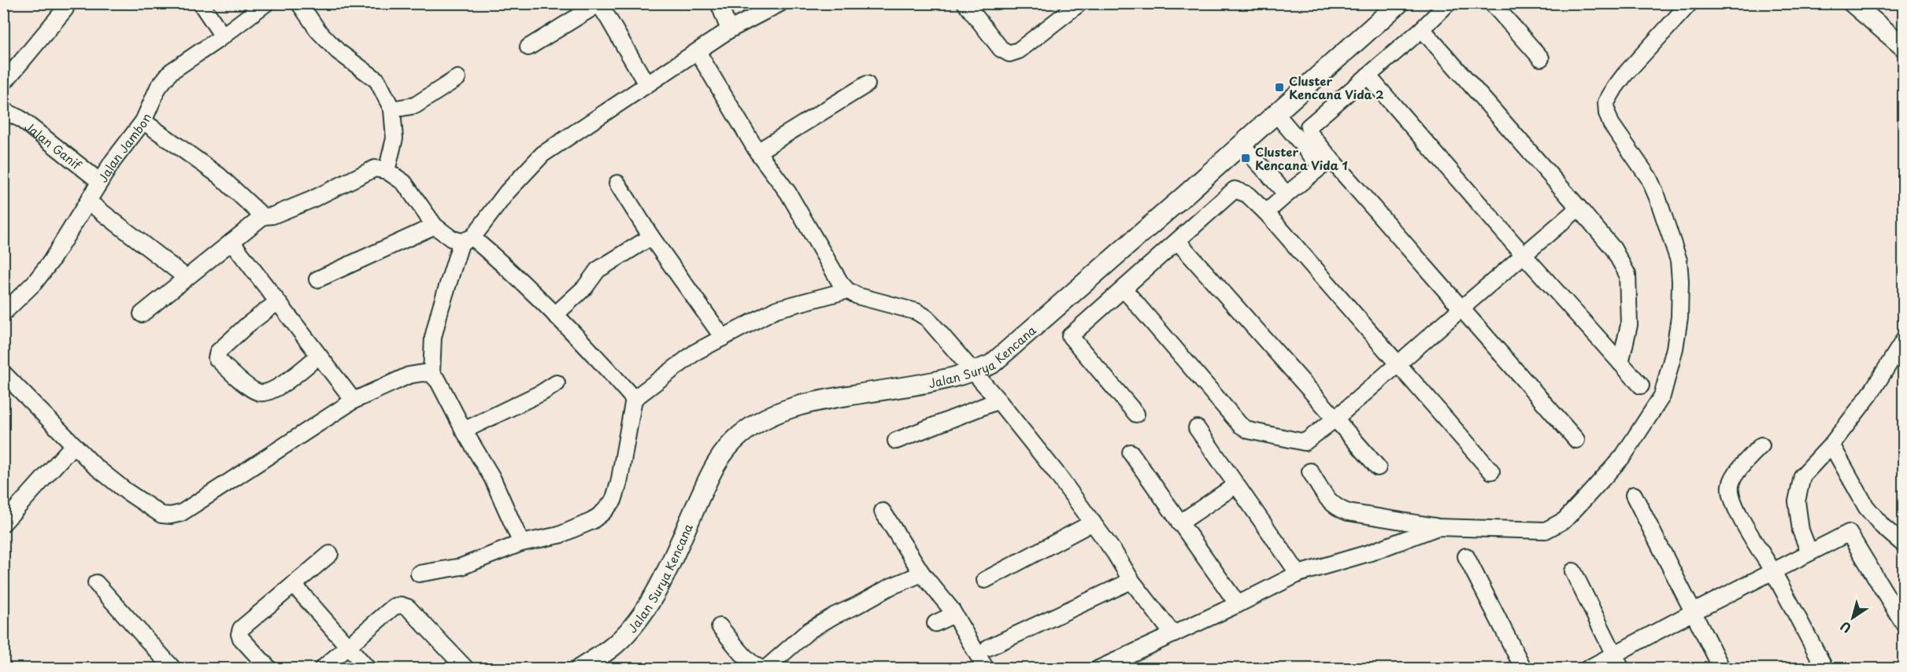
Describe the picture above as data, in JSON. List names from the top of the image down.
{
  "streets": {
    "street": ["Jalan Ganif", "Jalan Jambon", "Jalan Surya Kencana"]
  },
  "crossings": [
    ["Jalan Ganif", "Jalan Jambon"]
  ],
  "places": {
    "transit": ["Cluster Kencana Vida 2", "Cluster Kencana Vida 1"]
  },
  "north": "bottom left"
}
